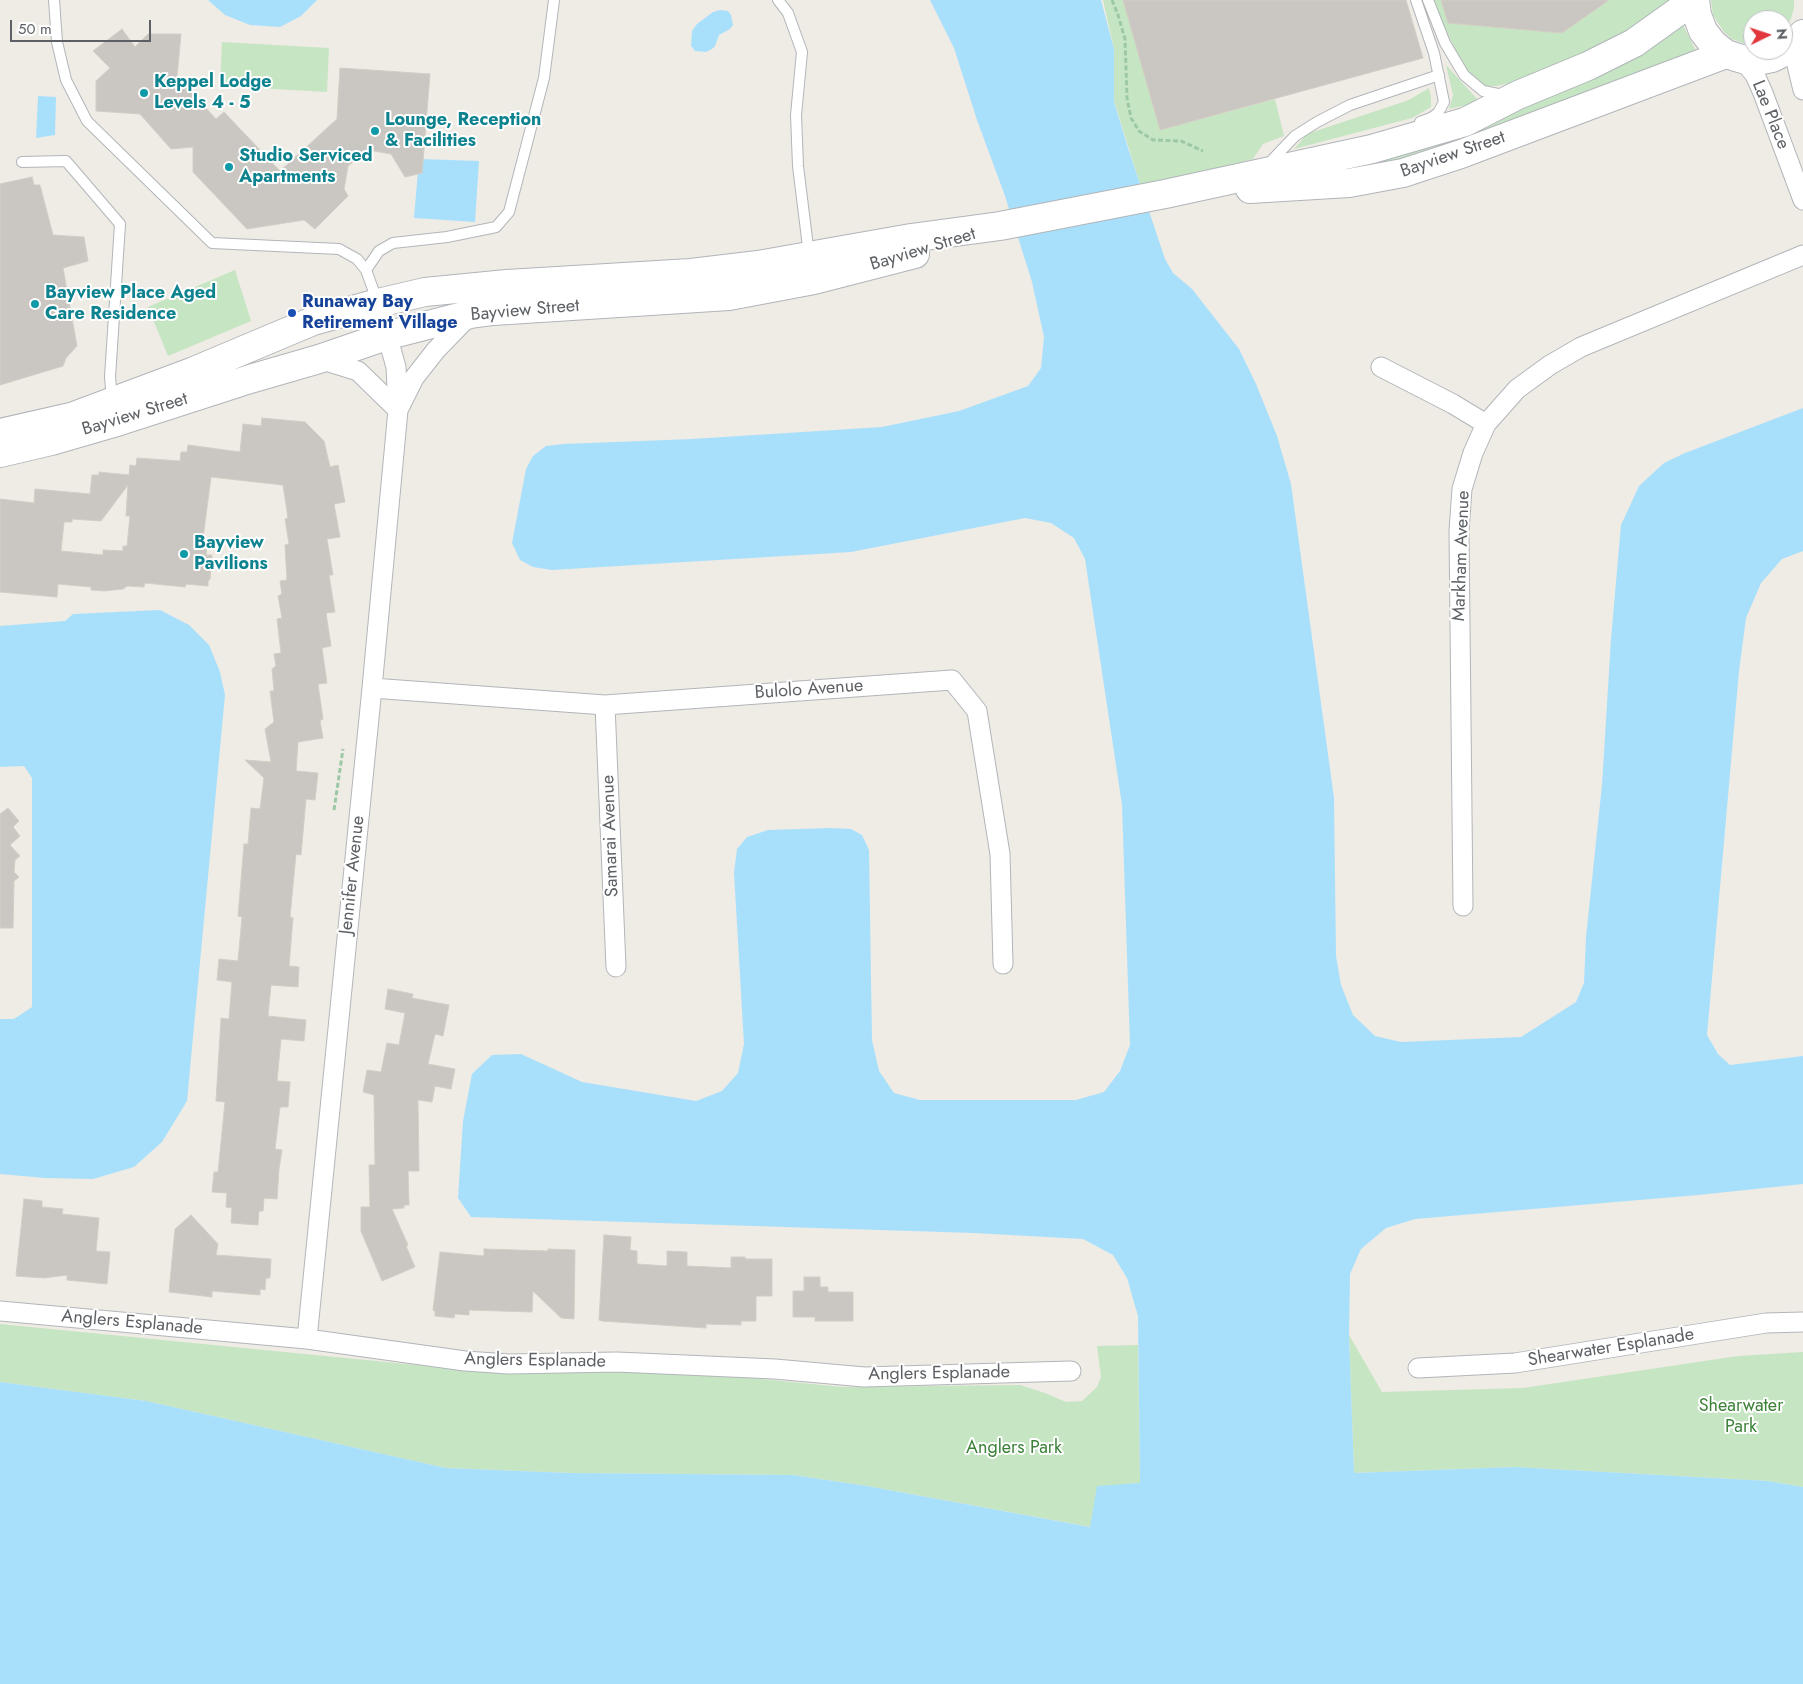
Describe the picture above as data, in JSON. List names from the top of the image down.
{
  "streets": {
    "main road": ["Bayview Street"],
    "street": [
      "Lae Place",
      "Markham Avenue",
      "Bulolo Avenue",
      "Samarai Avenue",
      "Jennifer Avenue",
      "Anglers Esplanade",
      "Shearwater Esplanade"
    ]
  },
  "crossings": [
    ["Lae Place", "Bayview Street"],
    ["Bayview Street", "Jennifer Avenue"],
    ["Bulolo Avenue", "Samarai Avenue"],
    ["Bulolo Avenue", "Jennifer Avenue"],
    ["Jennifer Avenue", "Anglers Esplanade"]
  ],
  "parks": ["Shearwater Park", "Anglers Park"],
  "places": [
    "Keppel Lodge Levels 4 - 5",
    "Lounge, Reception & Facilities",
    "Studio Serviced Apartments",
    "Bayview Place Aged Care Residence",
    "Runaway Bay Retirement Village",
    "Bayview Pavilions"
  ],
  "scale_bar": "50 m",
  "north": "right"
}
